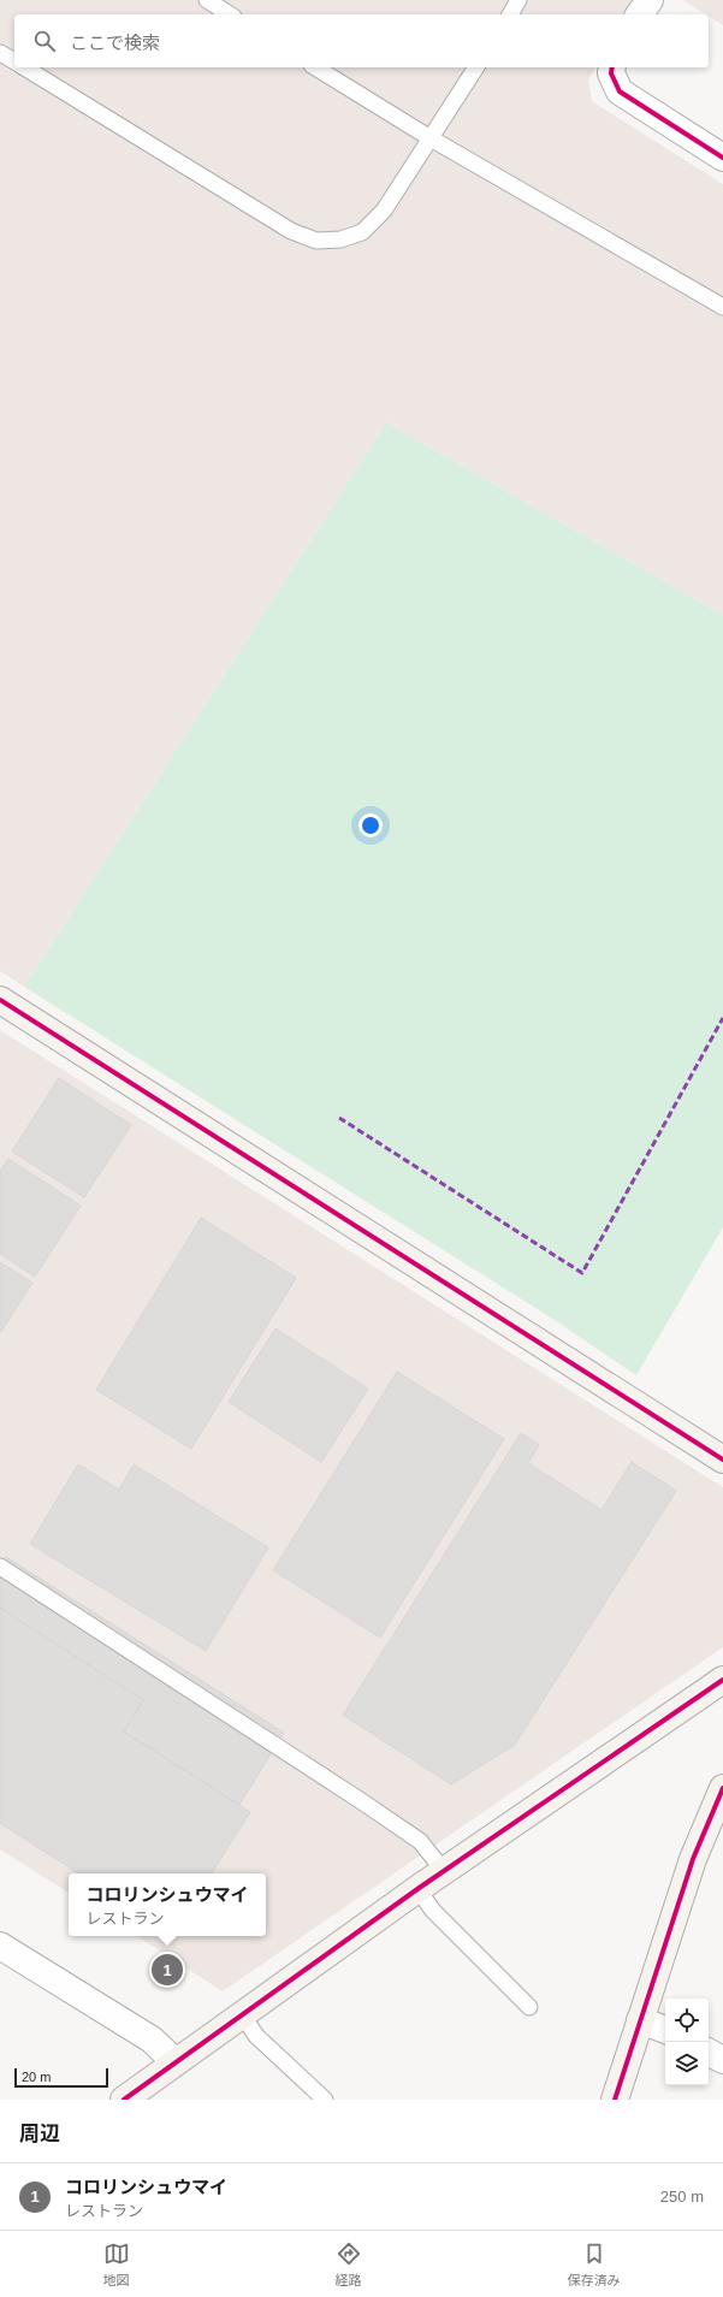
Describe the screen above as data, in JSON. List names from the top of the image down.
{
  "scale_bar": "20 m",
  "page": {
    "search": "ここで検索",
    "popup": ["コロリンシュウマイ", "レストラン"],
    "pins": "1",
    "scale": "20 m",
    "heading": "周辺",
    "list": [
      {
        "mark": "1",
        "name": "コロリンシュウマイ",
        "note": "レストラン",
        "value": "250 m"
      }
    ],
    "nav": ["地図", "経路", "保存済み"]
  }
}
